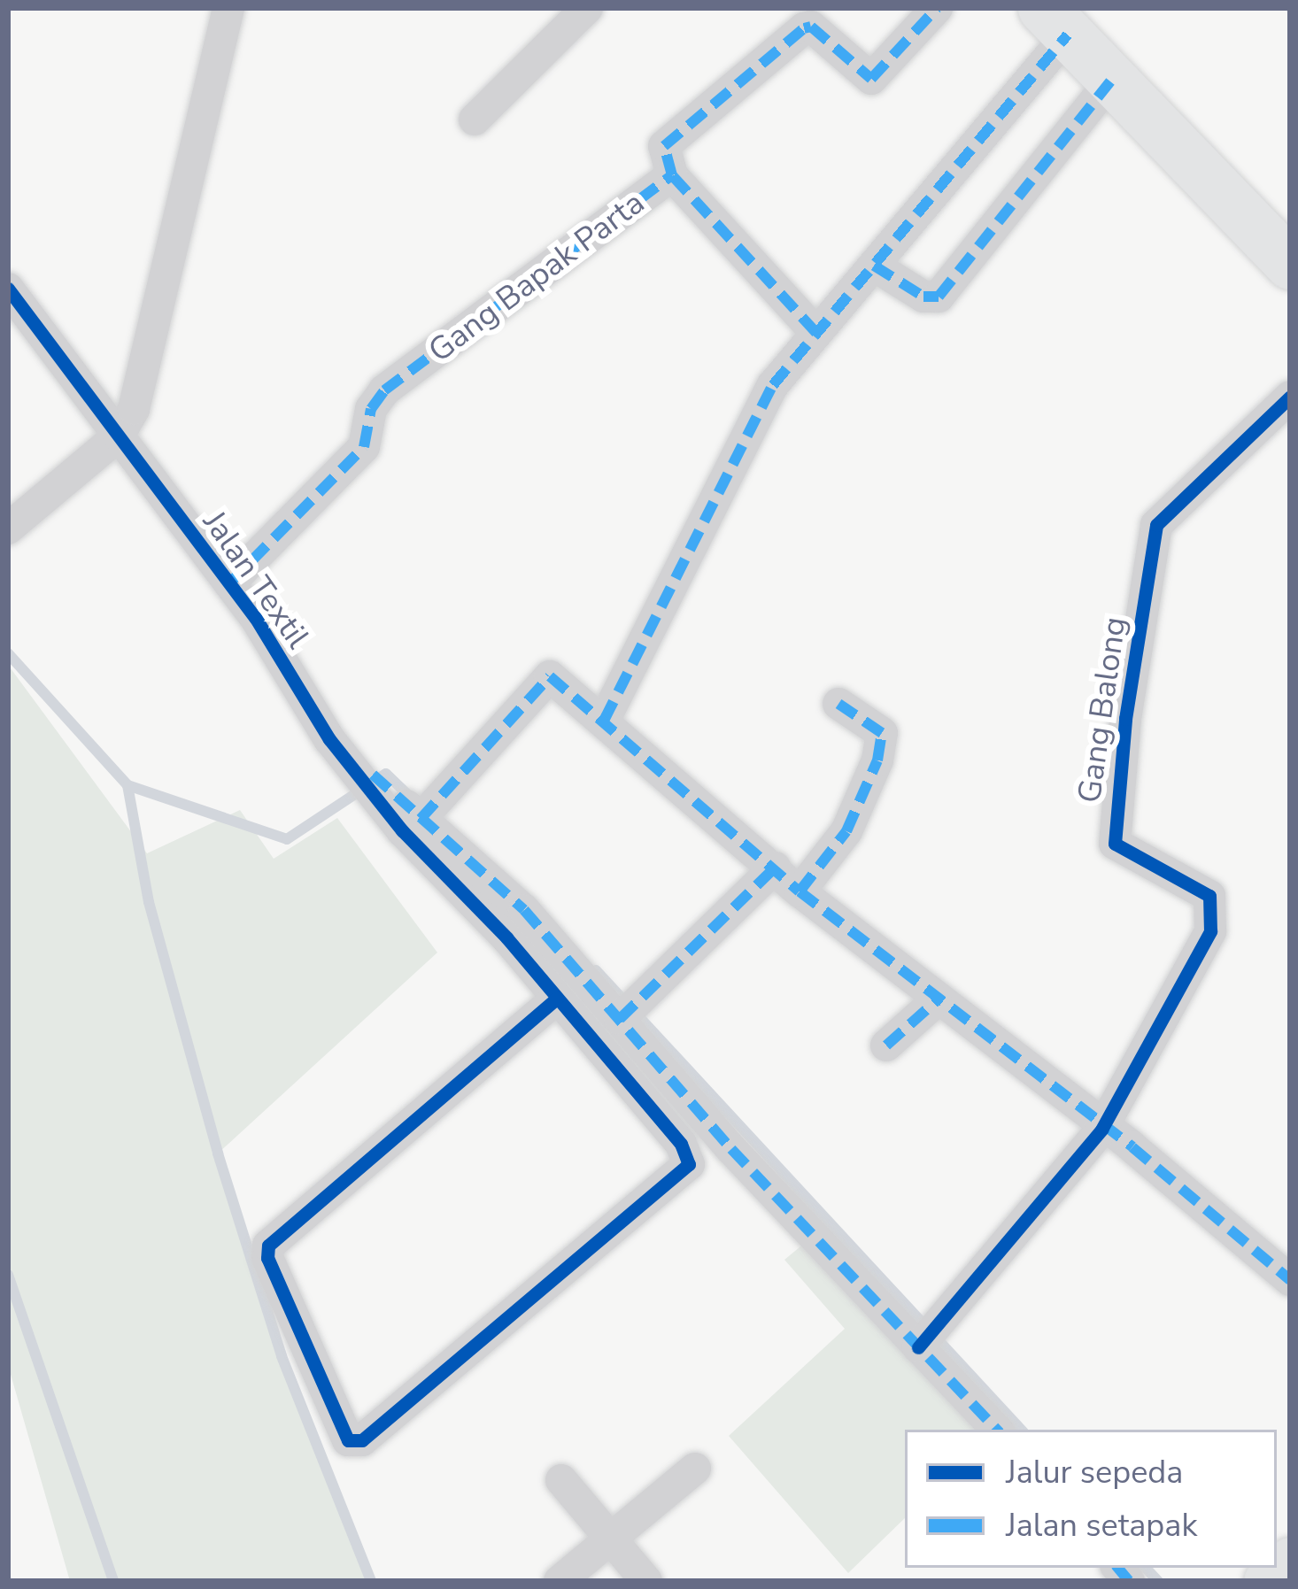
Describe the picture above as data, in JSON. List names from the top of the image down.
{
  "streets": {
    "street": ["Gang Bapak Parta", "Jalan Textil", "Gang Balong"]
  },
  "crossings": [
    ["Gang Bapak Parta", "Jalan Textil"]
  ],
  "legend": ["Jalur sepeda", "Jalan setapak"]
}
